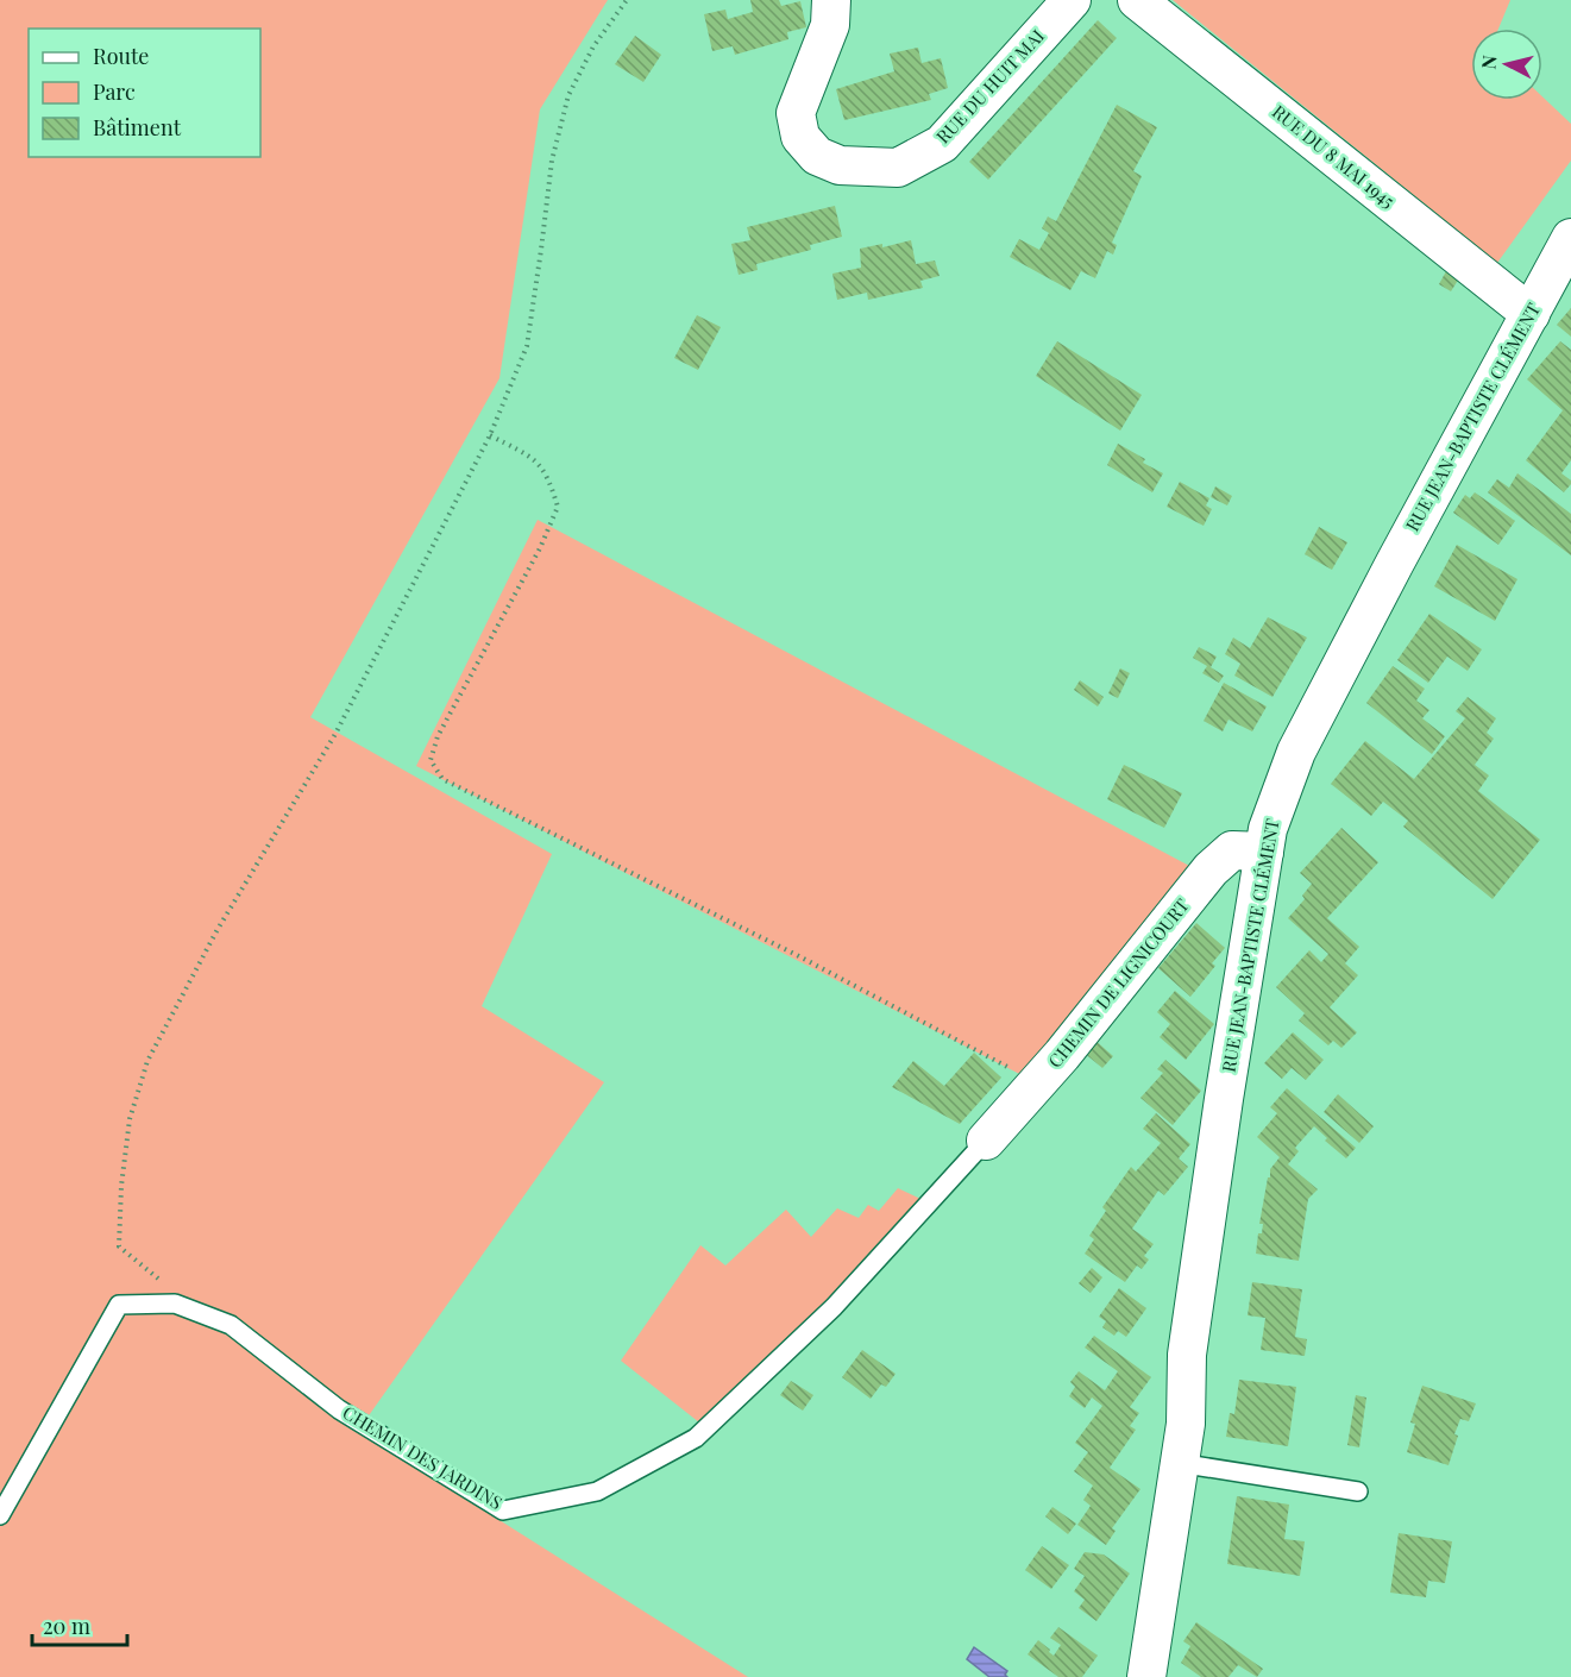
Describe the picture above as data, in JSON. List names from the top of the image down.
{
  "streets": {
    "street": [
      "RUE DU HUIT MAI",
      "RUE DU 8 MAI 1945",
      "RUE JEAN-BAPTISTE CLÉMENT",
      "CHEMIN DE LIGNICOURT"
    ],
    "lane": ["CHEMIN DES JARDINS"]
  },
  "crossings": [
    ["RUE DU 8 MAI 1945", "RUE JEAN-BAPTISTE CLÉMENT"],
    ["RUE JEAN-BAPTISTE CLÉMENT", "CHEMIN DE LIGNICOURT"],
    ["CHEMIN DE LIGNICOURT", "CHEMIN DES JARDINS"]
  ],
  "legend": ["Route", "Parc", "Bâtiment"],
  "scale_bar": "20 m",
  "north": "left"
}
